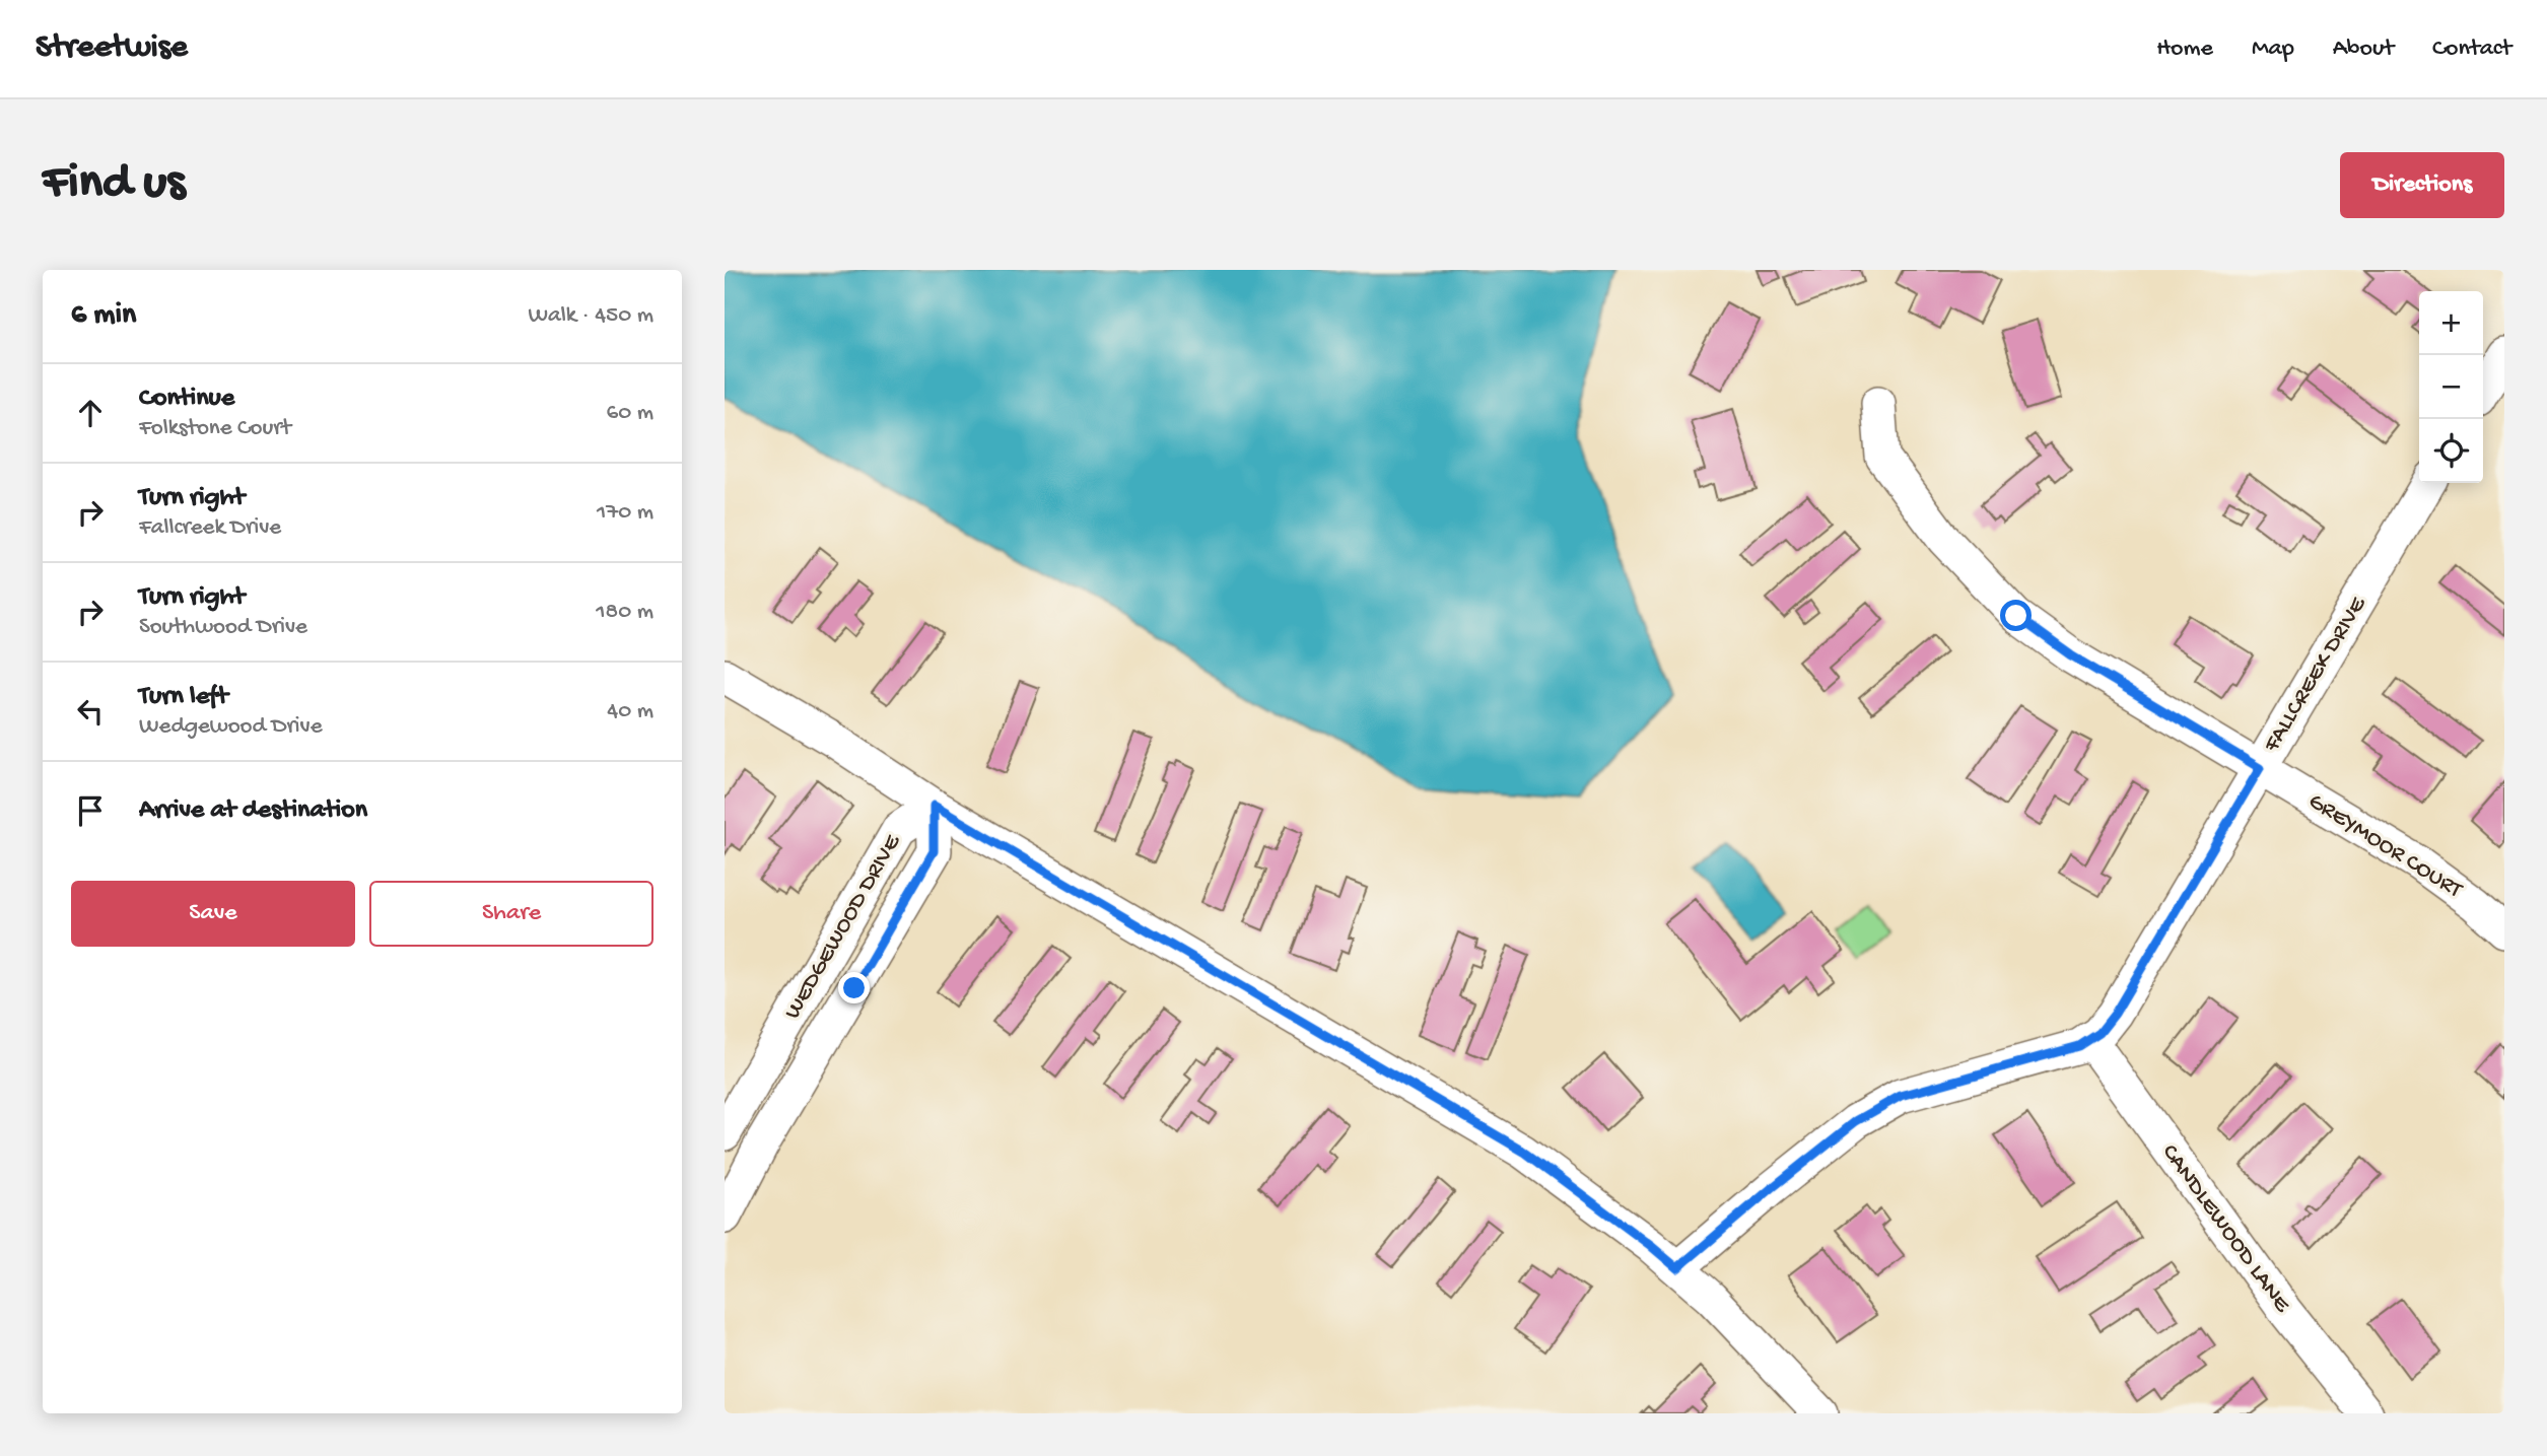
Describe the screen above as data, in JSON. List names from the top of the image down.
{
  "streets": {
    "street": [
      "FALLCREEK DRIVE",
      "GREYMOOR COURT",
      "WEDGEWOOD DRIVE",
      "CANDLEWOOD LANE"
    ]
  },
  "crossings": [
    ["FALLCREEK DRIVE", "GREYMOOR COURT"],
    ["FALLCREEK DRIVE", "CANDLEWOOD LANE"]
  ],
  "page": {
    "header": "Streetwise",
    "nav": [
      "Home",
      "Map",
      "About",
      "Contact"
    ],
    "buttons": [
      "Directions",
      ["Save", "Share"]
    ],
    "title": "Find us",
    "heading": ["6 min", "Walk · 450 m"],
    "map_buttons": ["+", "−"],
    "list": [
      ["Continue", "Folkstone Court", "60 m"],
      ["Turn right", "Fallcreek Drive", "170 m"],
      ["Turn right", "Southwood Drive", "180 m"],
      ["Turn left", "Wedgewood Drive", "40 m"],
      "Arrive at destination"
    ]
  }
}
